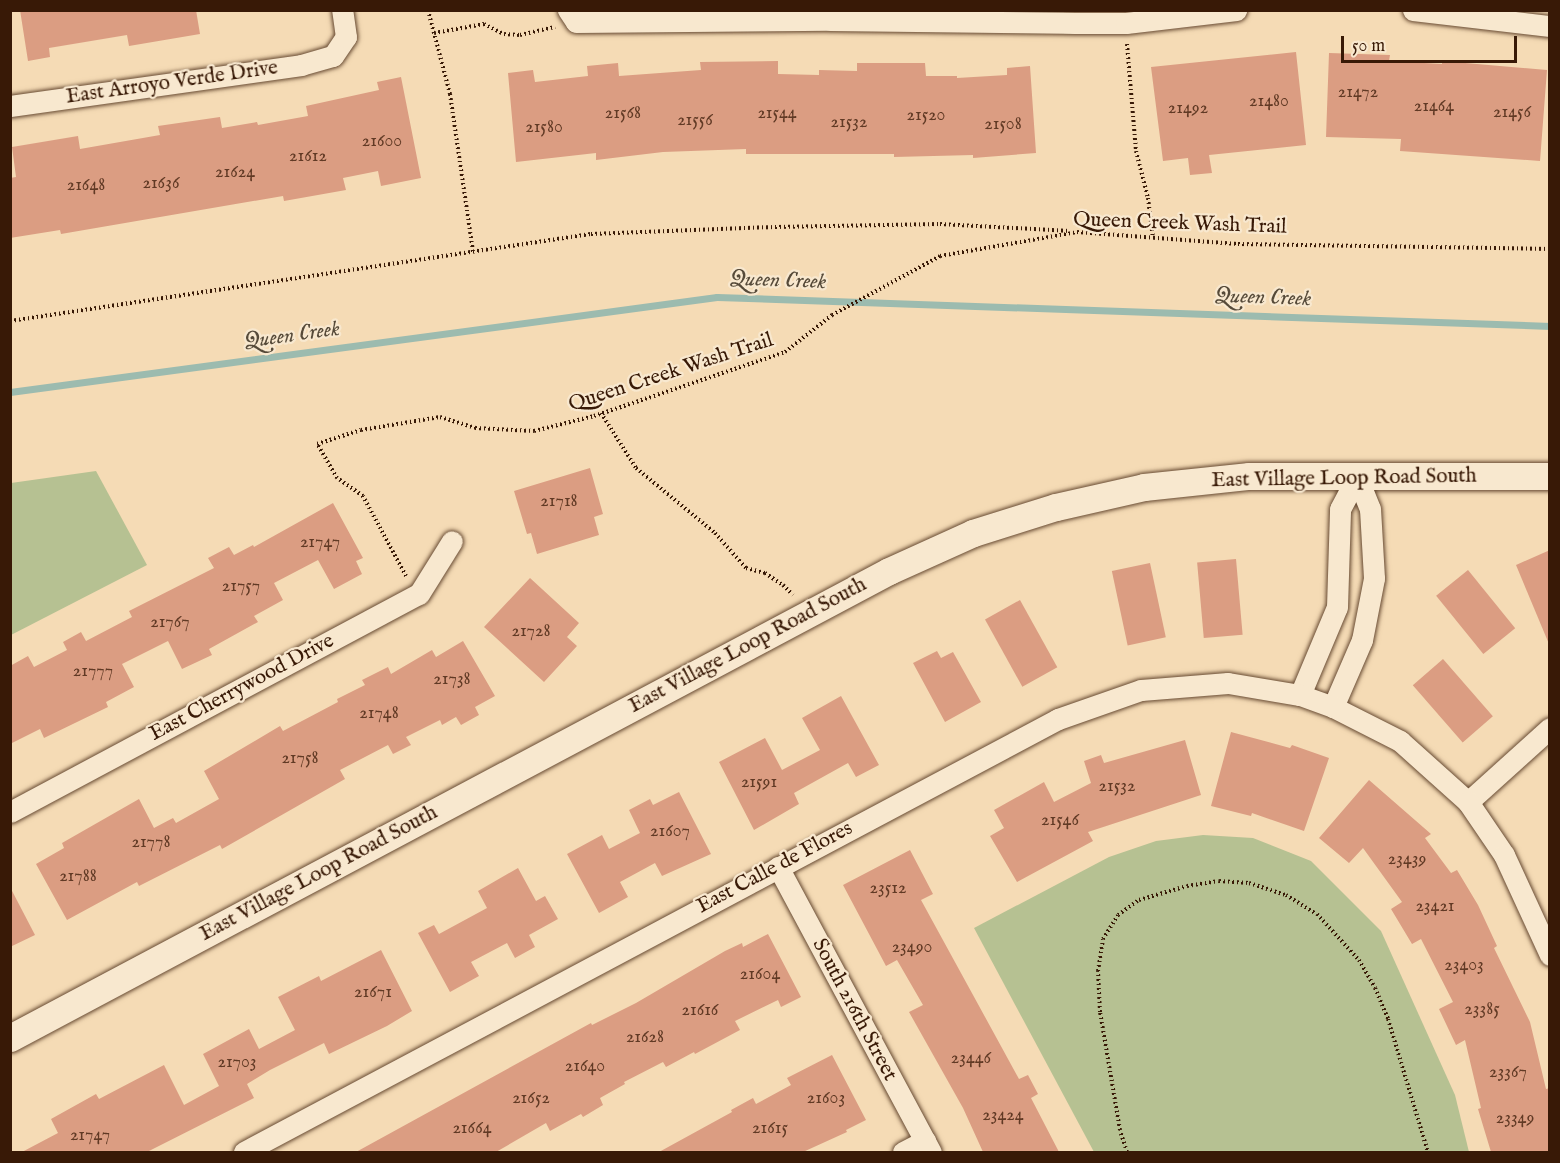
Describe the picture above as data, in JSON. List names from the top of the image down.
{
  "streets": {
    "street": [
      "East Arroyo Verde Drive",
      "East Village Loop Road South",
      "East Cherrywood Drive",
      "East Calle de Flores",
      "South 216th Street"
    ],
    "path": ["Queen Creek Wash Trail"]
  },
  "crossings": [
    ["Queen Creek Wash Trail", "East Cherrywood Drive"],
    ["East Calle de Flores", "South 216th Street"]
  ],
  "water": ["Queen Creek"],
  "house_numbers": [
    "21472",
    "21480",
    "21464",
    "21492",
    "21456",
    "21568",
    "21544",
    "21520",
    "21556",
    "21532",
    "21508",
    "21580",
    "21600",
    "21612",
    "21624",
    "21636",
    "21648",
    "21718",
    "21747",
    "21757",
    "21767",
    "21728",
    "21777",
    "21738",
    "21748",
    "21758",
    "21591",
    "21532",
    "21546",
    "21607",
    "21778",
    "23439",
    "21788",
    "23512",
    "23421",
    "23490",
    "23403",
    "21604",
    "21671",
    "23385",
    "21616",
    "21628",
    "23446",
    "21703",
    "21640",
    "23367",
    "21652",
    "21603",
    "23424",
    "23349",
    "21664",
    "21615",
    "21747"
  ],
  "scale_bar": "50 m"
}
